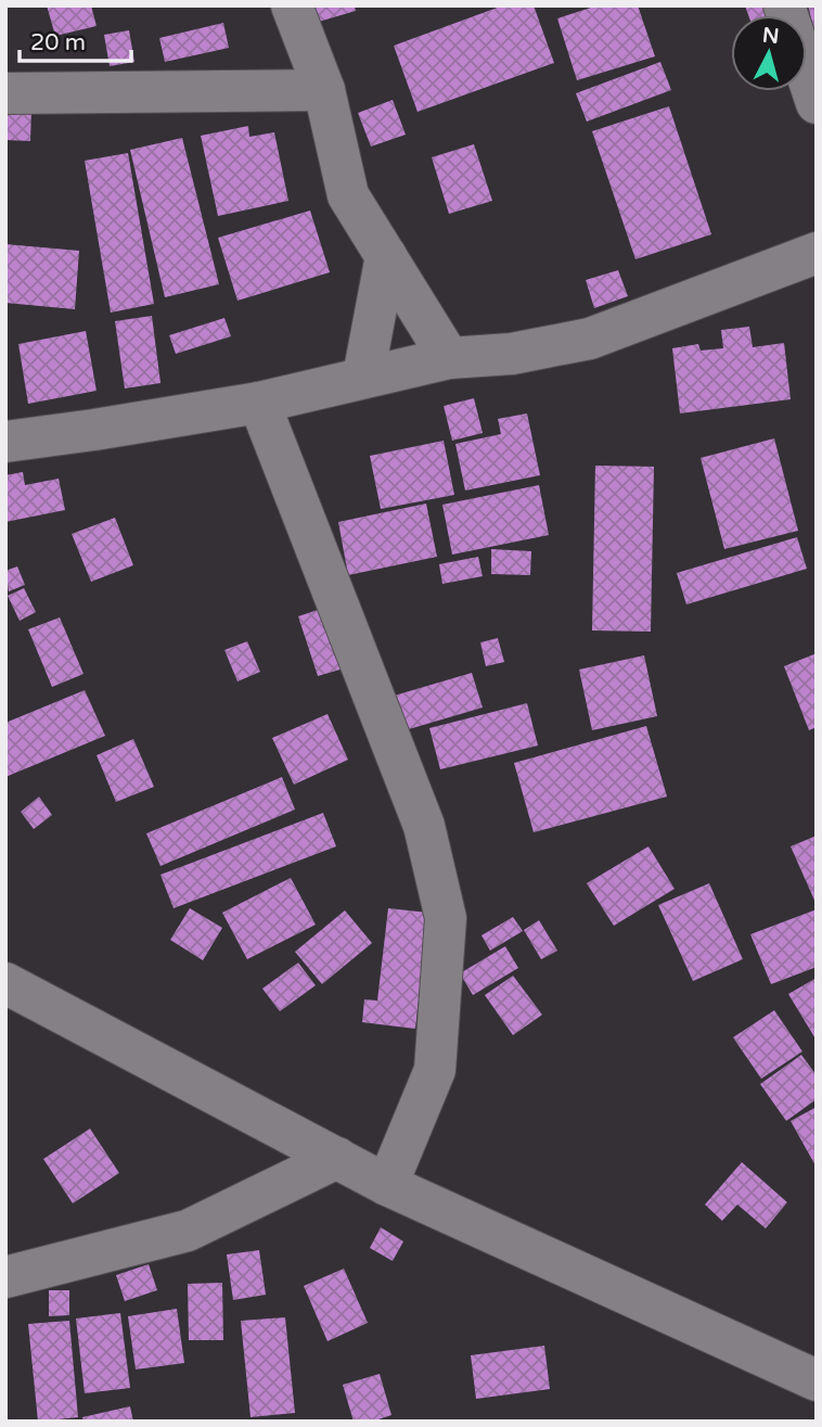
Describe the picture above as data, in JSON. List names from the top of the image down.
{
  "scale_bar": "20 m",
  "north": "top"
}
